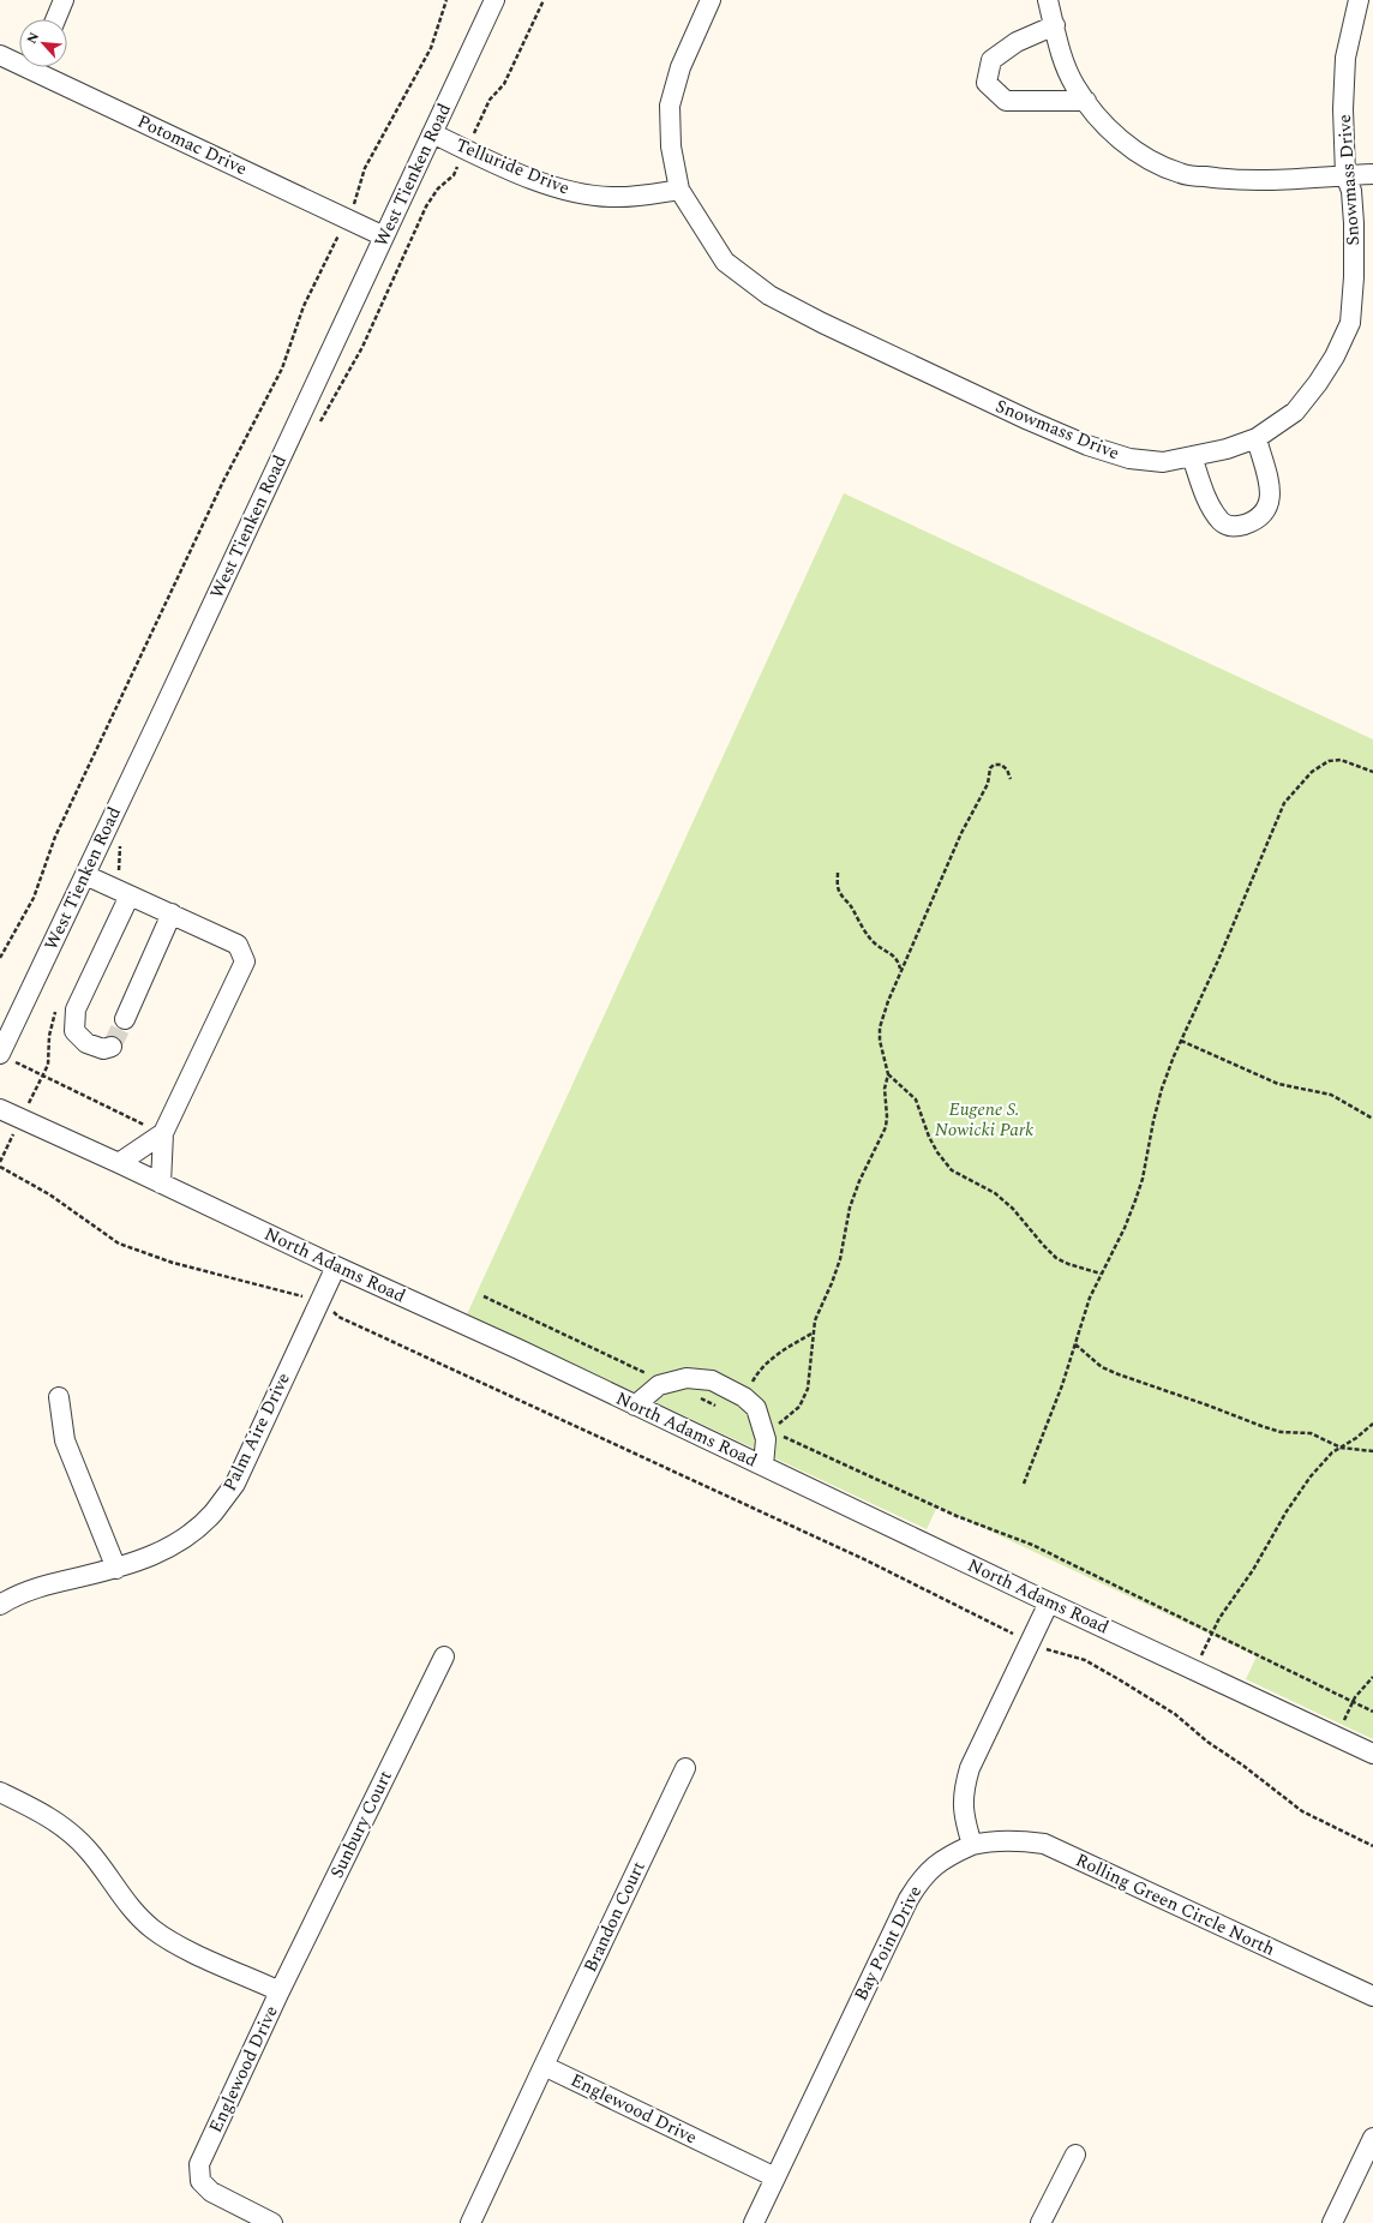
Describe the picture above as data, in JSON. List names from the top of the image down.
{
  "streets": {
    "street": [
      "Potomac Drive",
      "Telluride Drive",
      "West Tienken Road",
      "Snowmass Drive",
      "North Adams Road",
      "Palm Aire Drive",
      "Sunbury Court",
      "Rolling Green Circle North",
      "Brandon Court",
      "Bay Point Drive",
      "Englewood Drive"
    ]
  },
  "crossings": [
    ["Potomac Drive", "West Tienken Road"],
    ["Telluride Drive", "West Tienken Road"],
    ["Telluride Drive", "Snowmass Drive"],
    ["North Adams Road", "Palm Aire Drive"],
    ["Sunbury Court", "Englewood Drive"],
    ["Rolling Green Circle North", "Bay Point Drive"],
    ["Brandon Court", "Englewood Drive"],
    ["Bay Point Drive", "Englewood Drive"]
  ],
  "parks": ["Eugene S. Nowicki Park"],
  "north": "top left"
}
